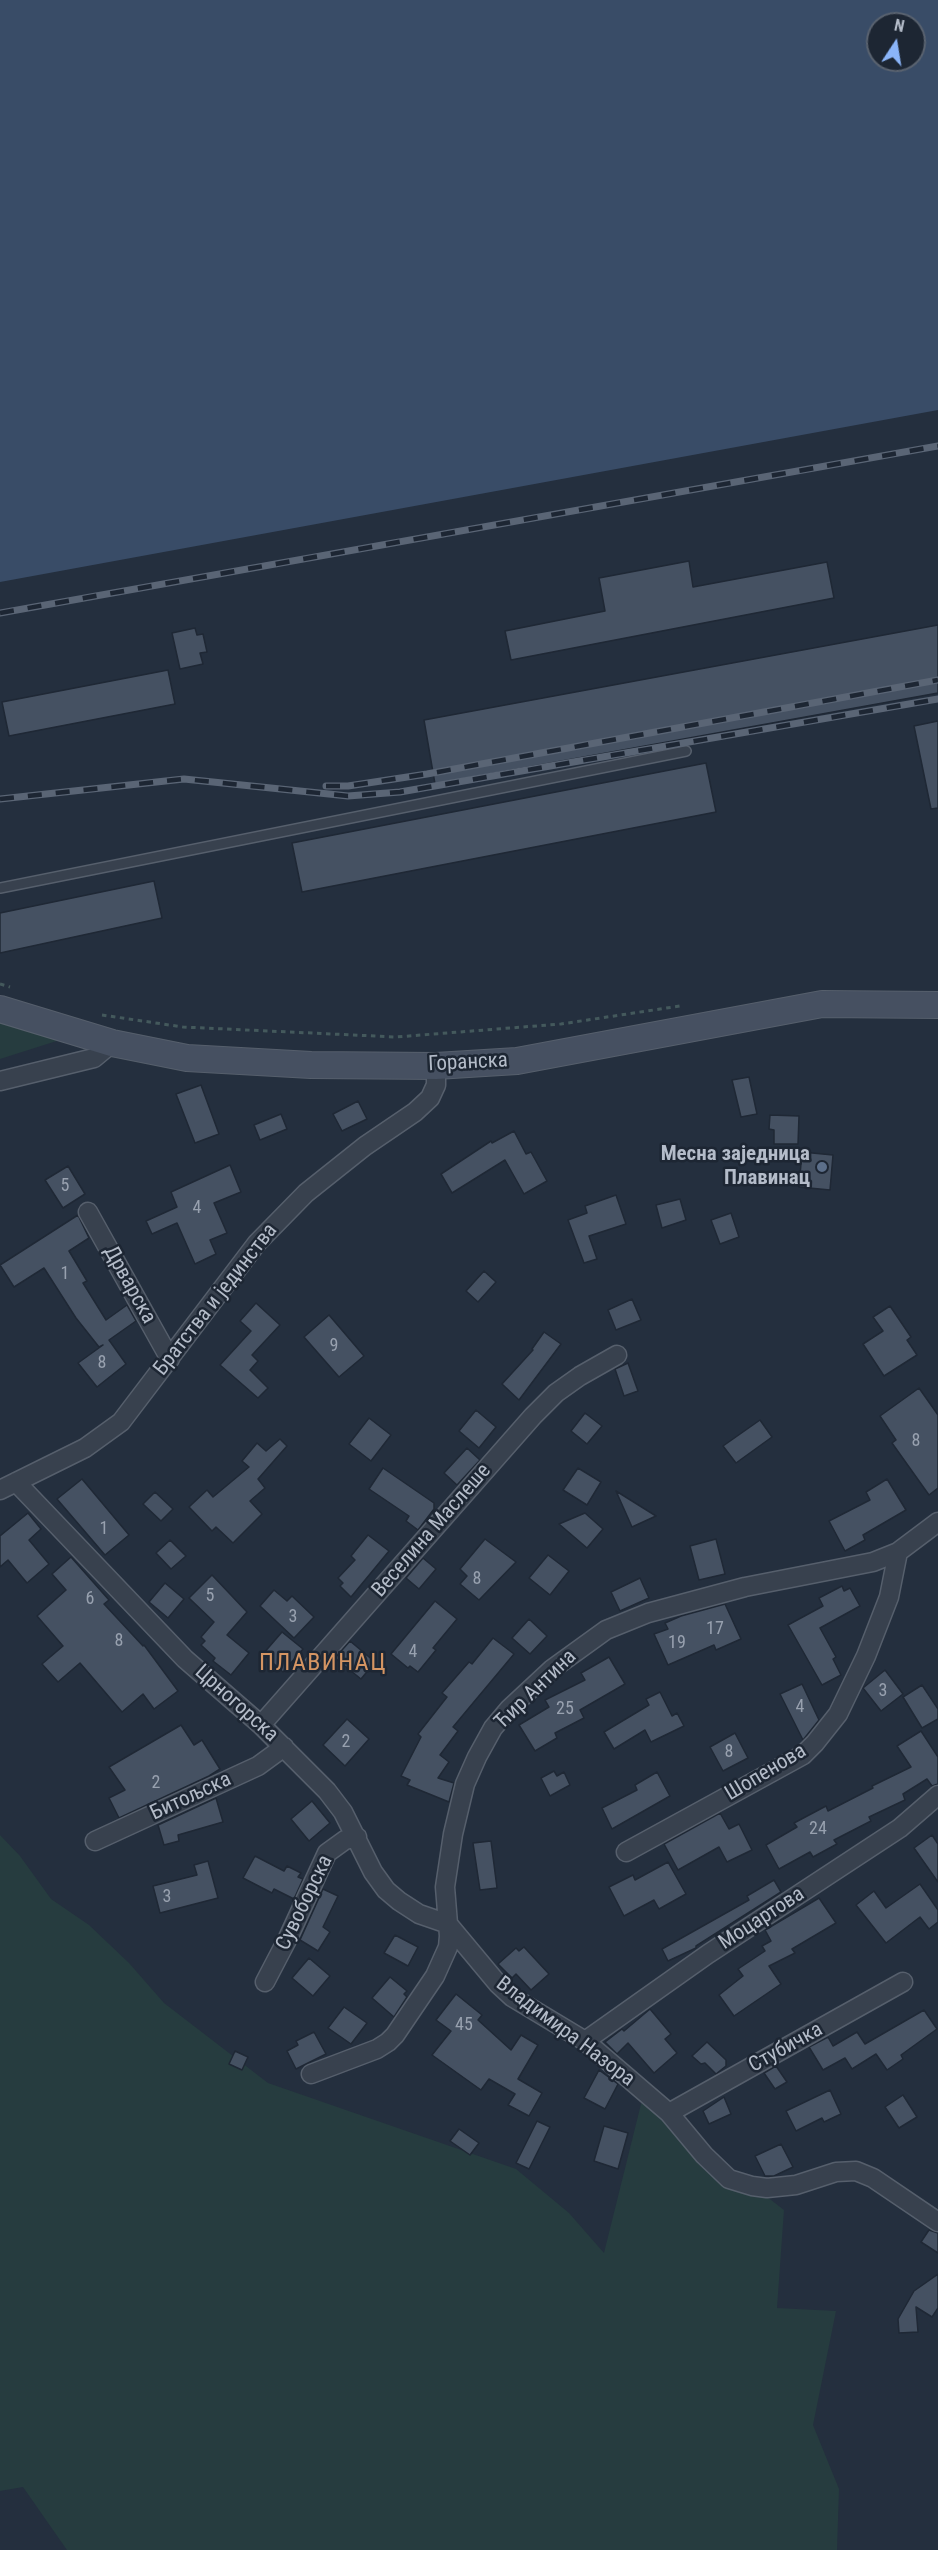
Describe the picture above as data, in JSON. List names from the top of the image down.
{
  "streets": {
    "main road": ["Горанска"],
    "street": [
      "Дрварска",
      "Братства и јединства",
      "Веселина Маслеше",
      "Ћир Антина",
      "Црногорска",
      "Шопенова",
      "Битољска",
      "Сувоборска",
      "Моцартова",
      "Владимира Назора",
      "Стубичка"
    ]
  },
  "crossings": [
    ["Горанска", "Братства и јединства"],
    ["Дрварска", "Братства и јединства"],
    ["Братства и јединства", "Црногорска"],
    ["Веселина Маслеше", "Црногорска"],
    ["Ћир Антина", "Црногорска"],
    ["Ћир Антина", "Шопенова"],
    ["Ћир Антина", "Владимира Назора"],
    ["Црногорска", "Битољска"],
    ["Црногорска", "Сувоборска"],
    ["Црногорска", "Владимира Назора"],
    ["Моцартова", "Владимира Назора"],
    ["Владимира Назора", "Стубичка"]
  ],
  "districts": ["ПЛАВИНАЦ"],
  "places": ["Месна заједница Плавинац"],
  "house_numbers": [
    "5",
    "4",
    "1",
    "9",
    "8",
    "8",
    "1",
    "8",
    "5",
    "6",
    "3",
    "17",
    "8",
    "19",
    "4",
    "3",
    "4",
    "25",
    "2",
    "8",
    "2",
    "24",
    "3",
    "45"
  ],
  "north": "top"
}
